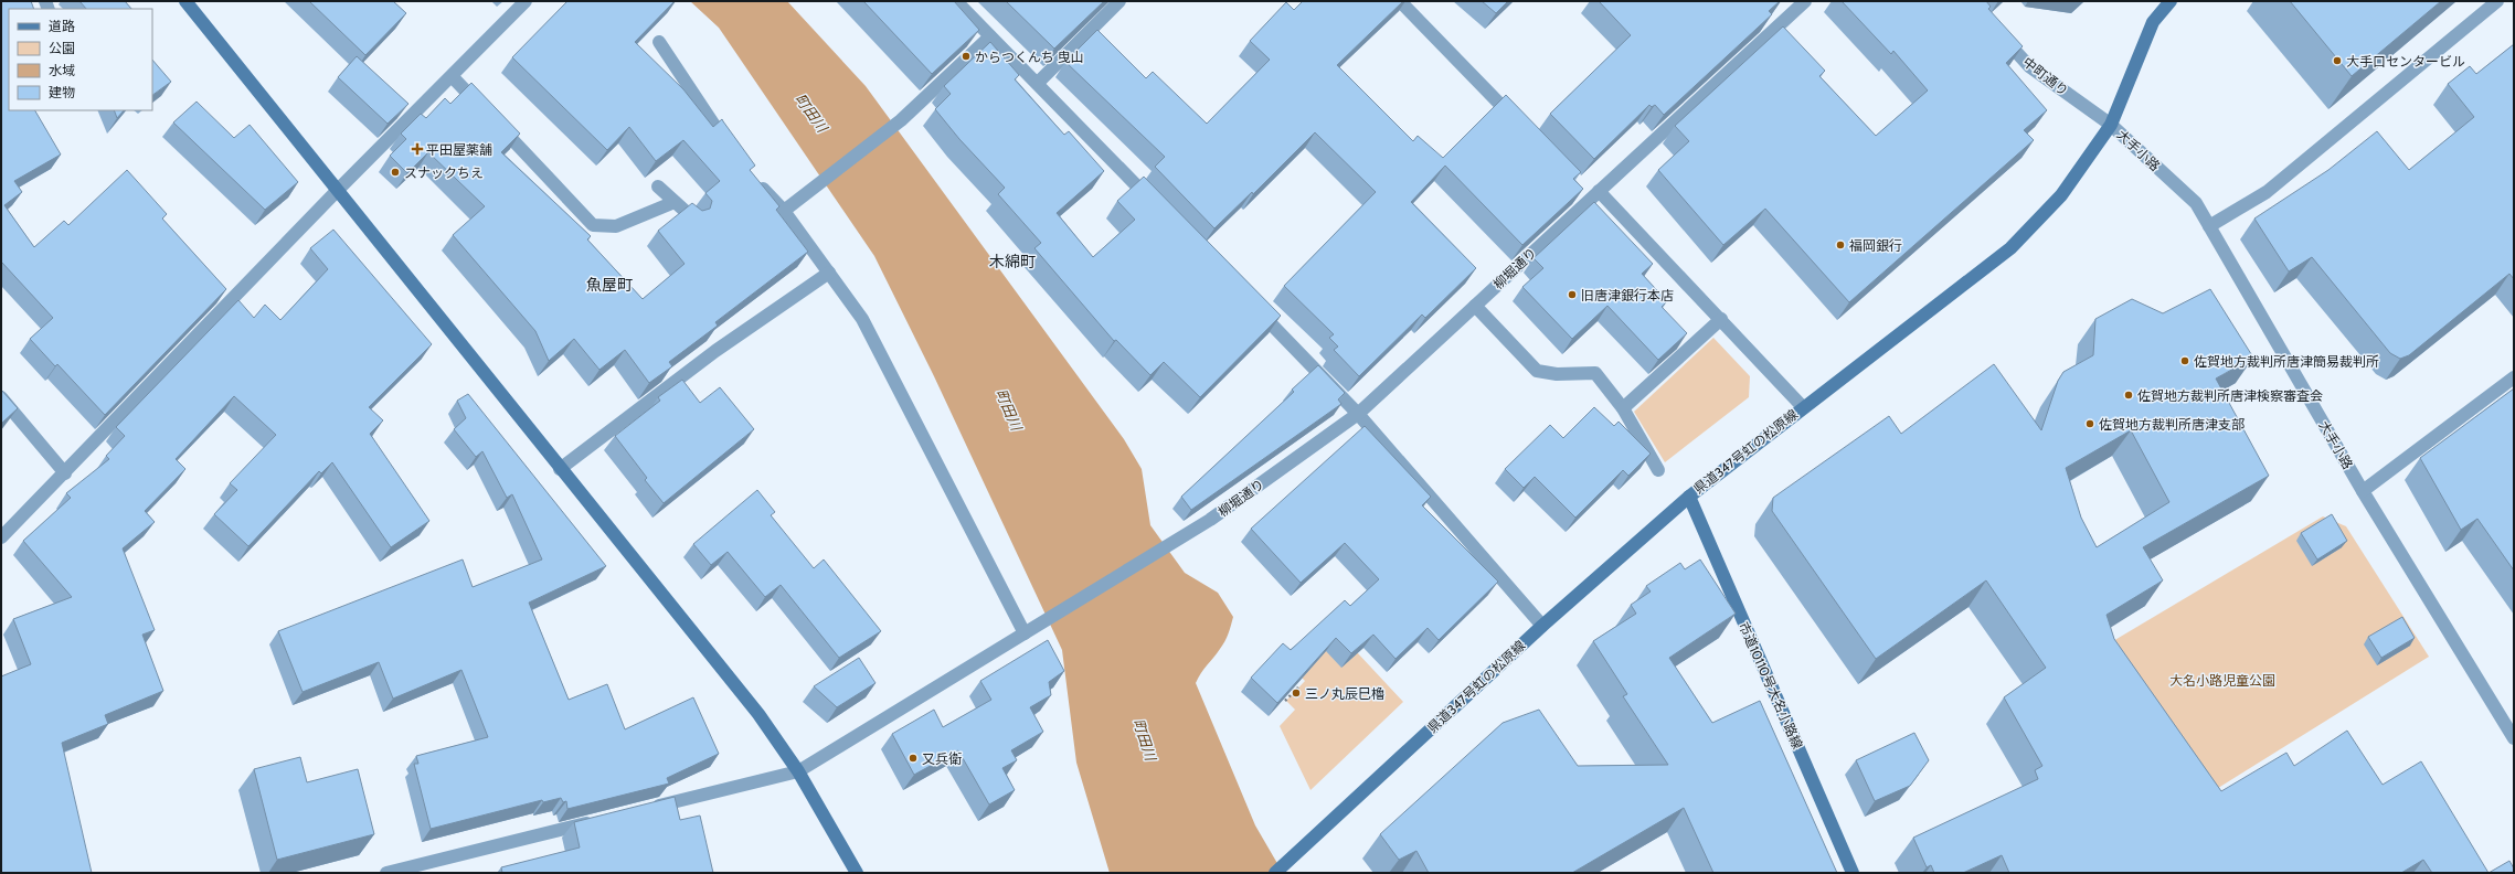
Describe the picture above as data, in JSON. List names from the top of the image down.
{
  "streets": {
    "street": [
      "中町通り",
      "大手小路",
      "柳堀通り",
      "県道347号虹の松原線",
      "市道10110号大名小路線"
    ]
  },
  "crossings": [
    ["中町通り", "大手小路"],
    ["中町通り", "県道347号虹の松原線"],
    ["大手小路", "県道347号虹の松原線"],
    ["県道347号虹の松原線", "市道10110号大名小路線"]
  ],
  "districts": ["木綿町", "魚屋町"],
  "water": ["町田川"],
  "parks": ["大名小路児童公園"],
  "places": {
    "other": [
      "からつくんち 曳山",
      "大手口センタービル",
      "スナックちえ",
      "福岡銀行",
      "旧唐津銀行本店",
      "佐賀地方裁判所唐津簡易裁判所",
      "佐賀地方裁判所唐津検察審査会",
      "佐賀地方裁判所唐津支部",
      "三ノ丸辰巳櫓",
      "又兵衛"
    ],
    "health": ["平田屋薬舗"]
  },
  "legend": [
    "道路",
    "公園",
    "水域",
    "建物"
  ]
}
